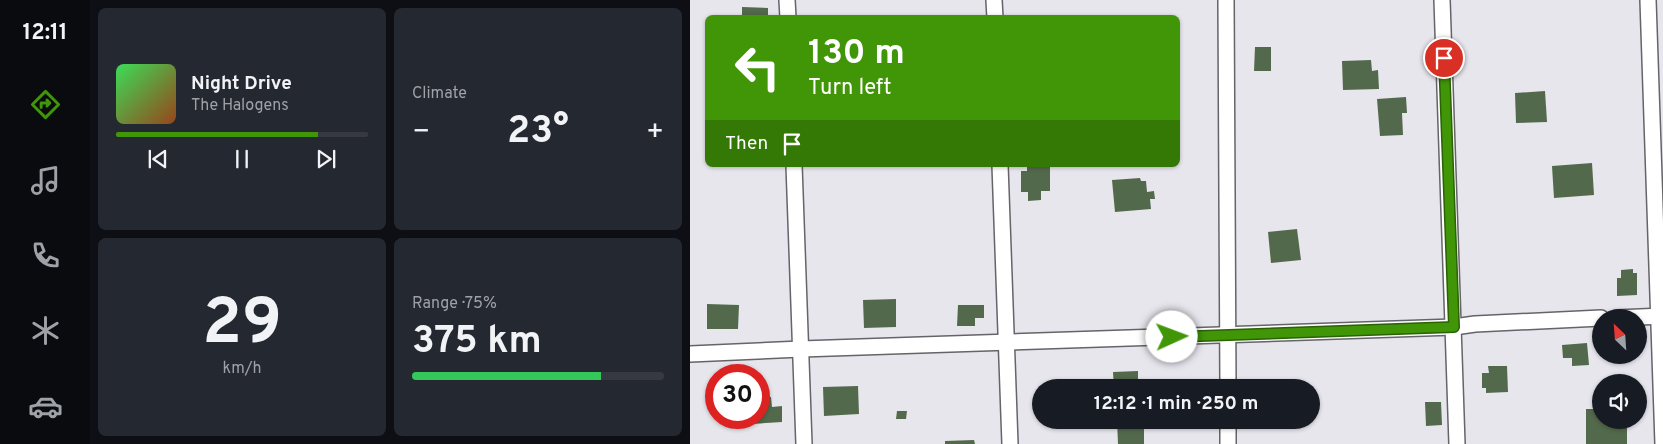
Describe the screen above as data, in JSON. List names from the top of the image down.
{
  "north": "top left",
  "page": {
    "tabs": "12:11",
    "tile": [
      "Climate",
      ["29", "km/h"],
      ["Range · 75%", "375 km"]
    ],
    "turn": ["130 m", "Turn left"],
    "song": ["Night Drive", "The Halogens"],
    "heat": ["−", "23°", "+"],
    "then": "Then",
    "limit": "30",
    "trip": "12:12 · 1 min · 250 m"
  }
}
